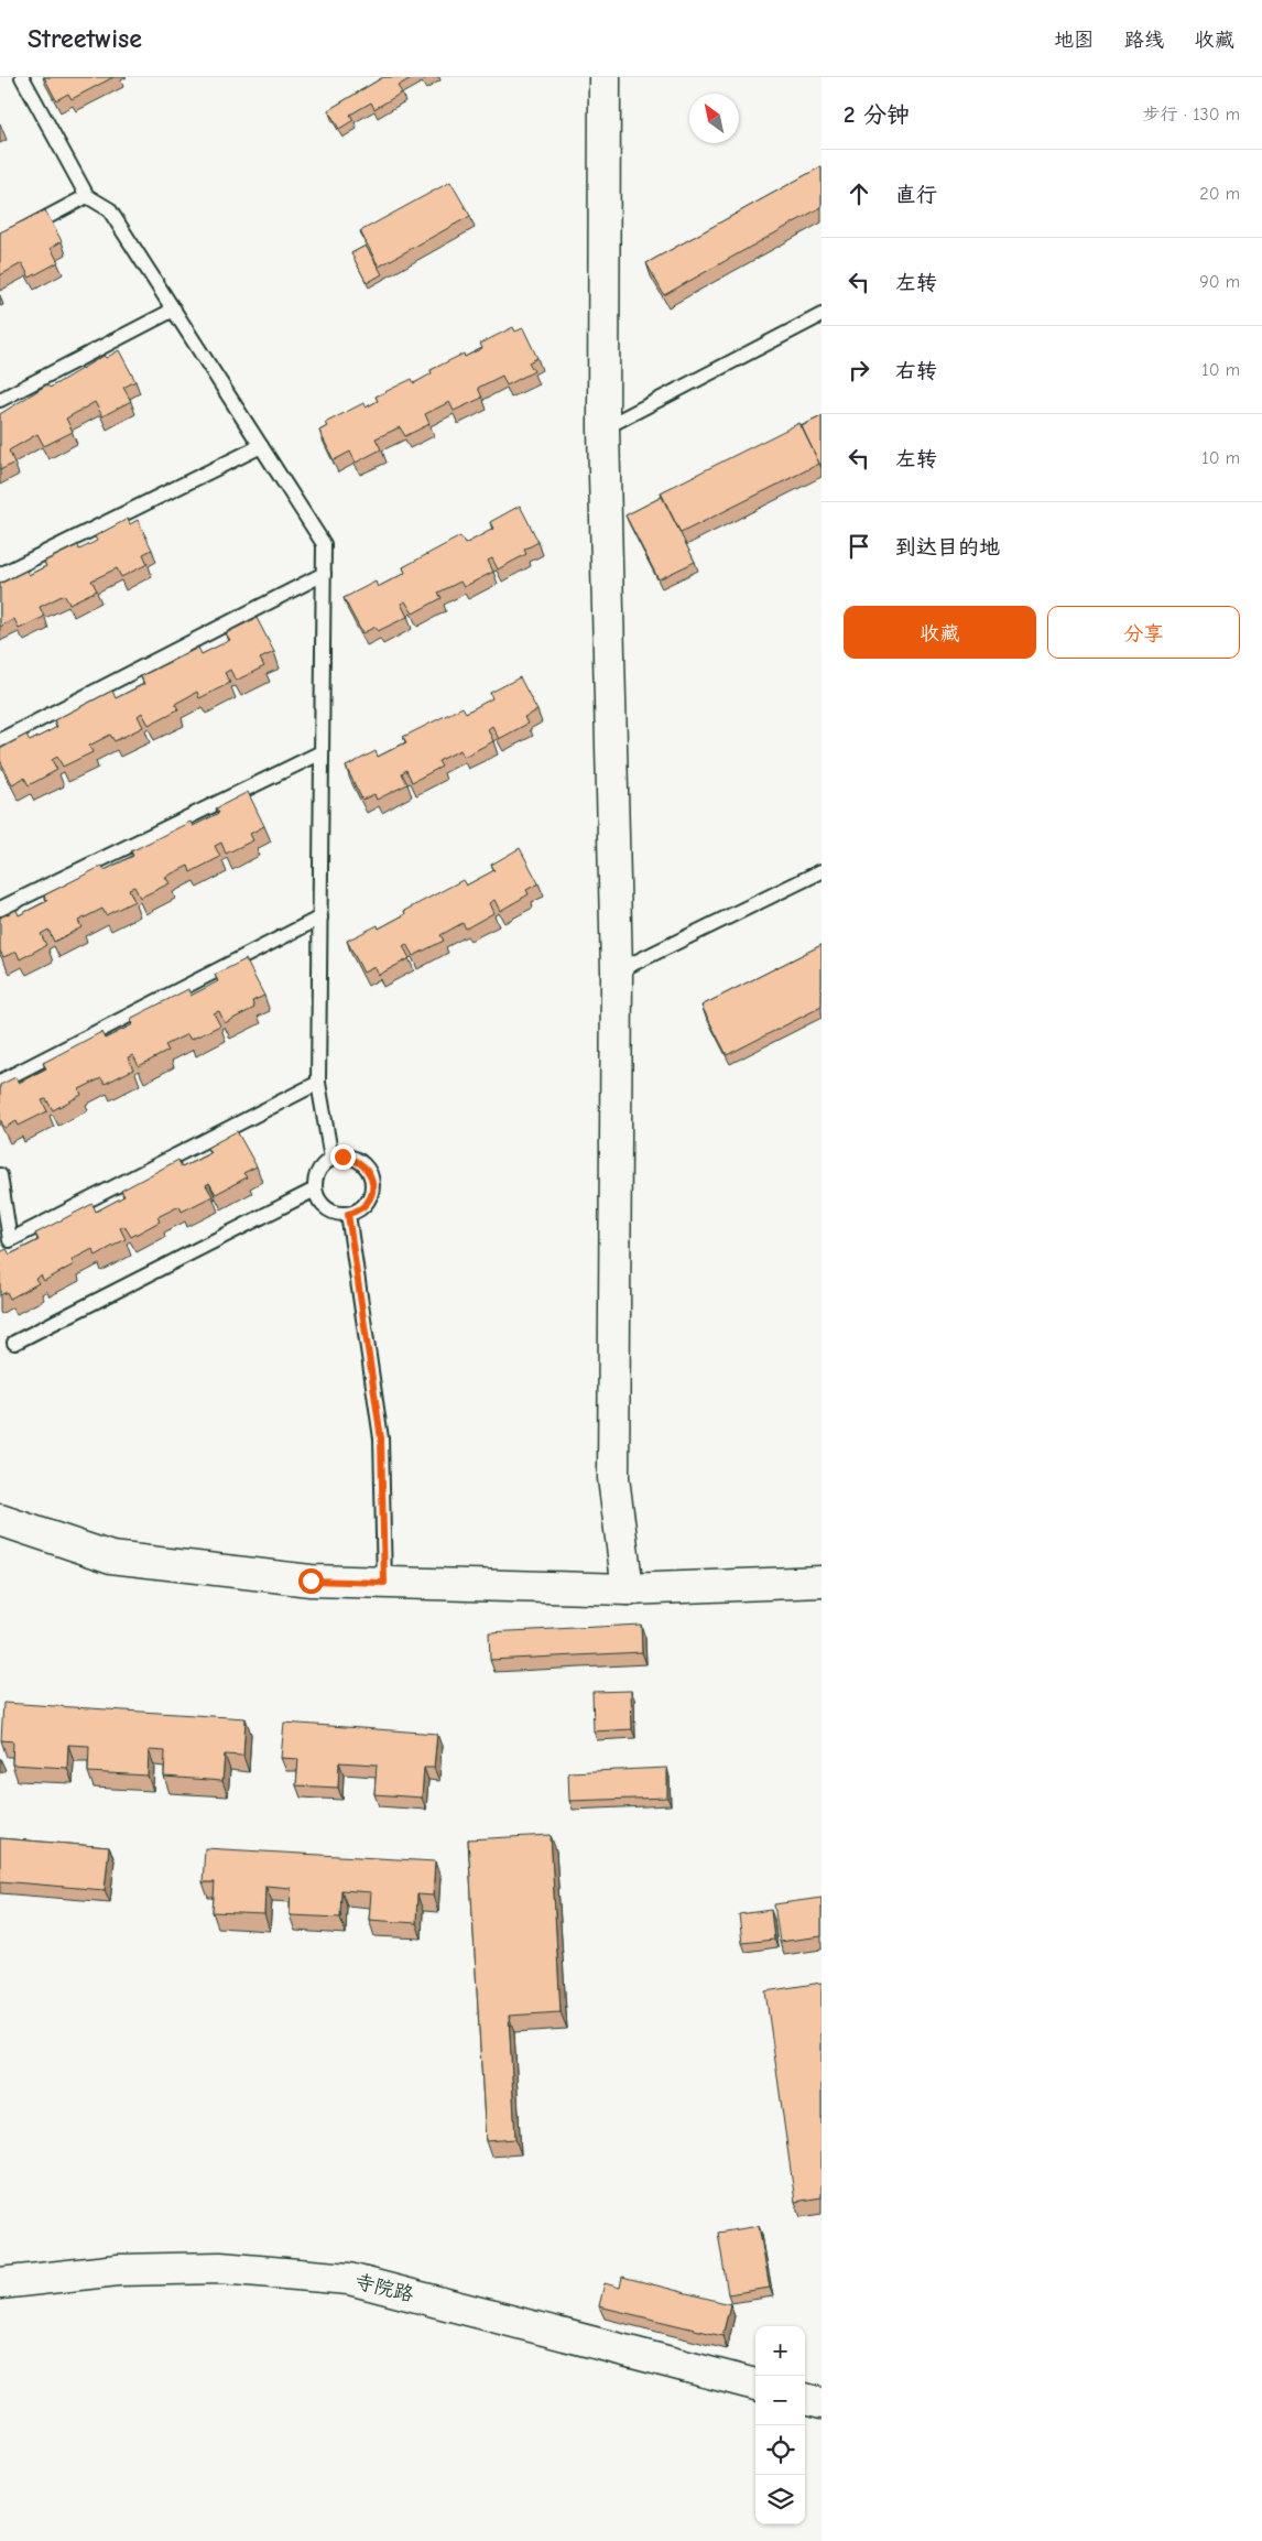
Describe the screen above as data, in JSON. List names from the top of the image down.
{
  "streets": {
    "street": ["寺院路"]
  },
  "north": "top left",
  "page": {
    "header": "Streetwise",
    "nav": ["地图", "路线", "收藏"],
    "heading": ["2 分钟", "步行 · 130 m"],
    "list": [
      ["直行", "20 m"],
      ["左转", "90 m"],
      ["右转", "10 m"],
      ["左转", "10 m"],
      "到达目的地"
    ],
    "buttons": ["收藏", "分享"],
    "map_buttons": ["+", "−"]
  }
}
